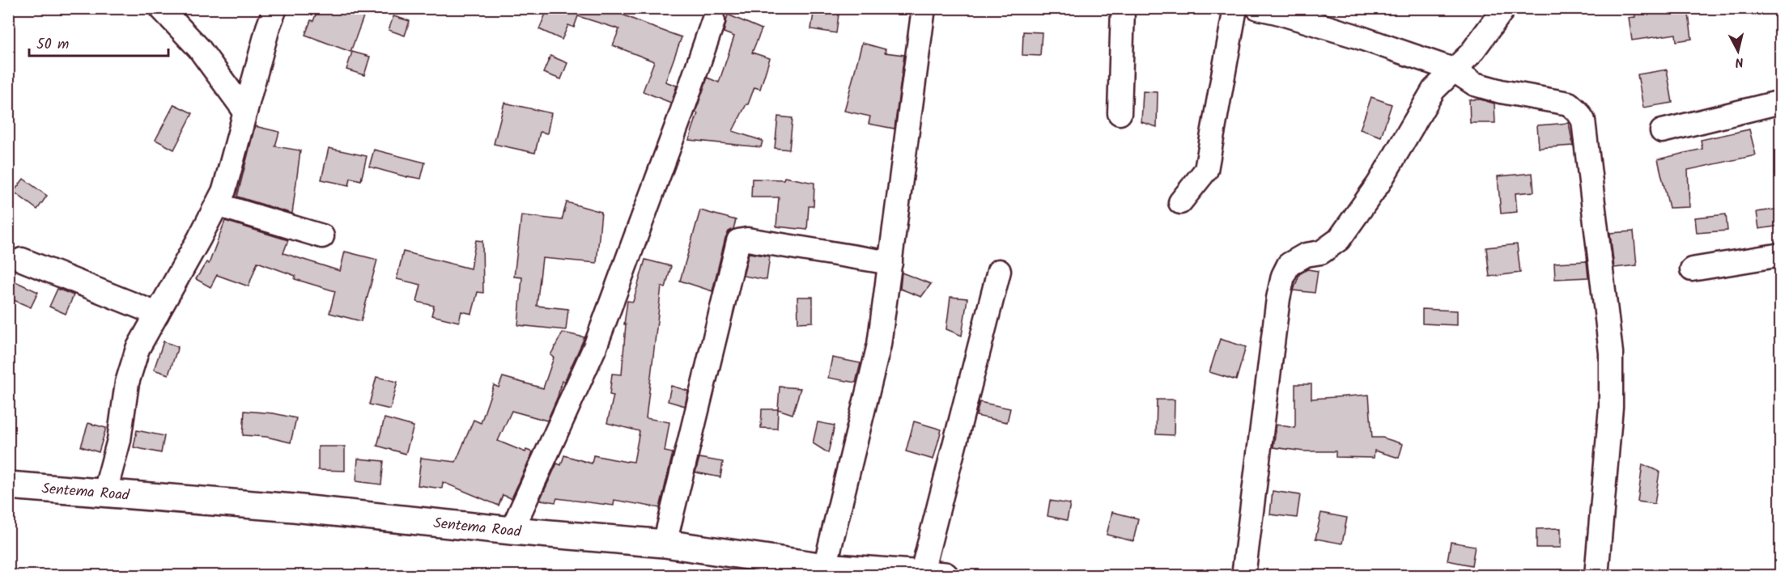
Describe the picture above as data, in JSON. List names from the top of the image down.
{
  "streets": {
    "main road": ["Sentema Road"]
  },
  "scale_bar": "50 m",
  "north": "bottom"
}
